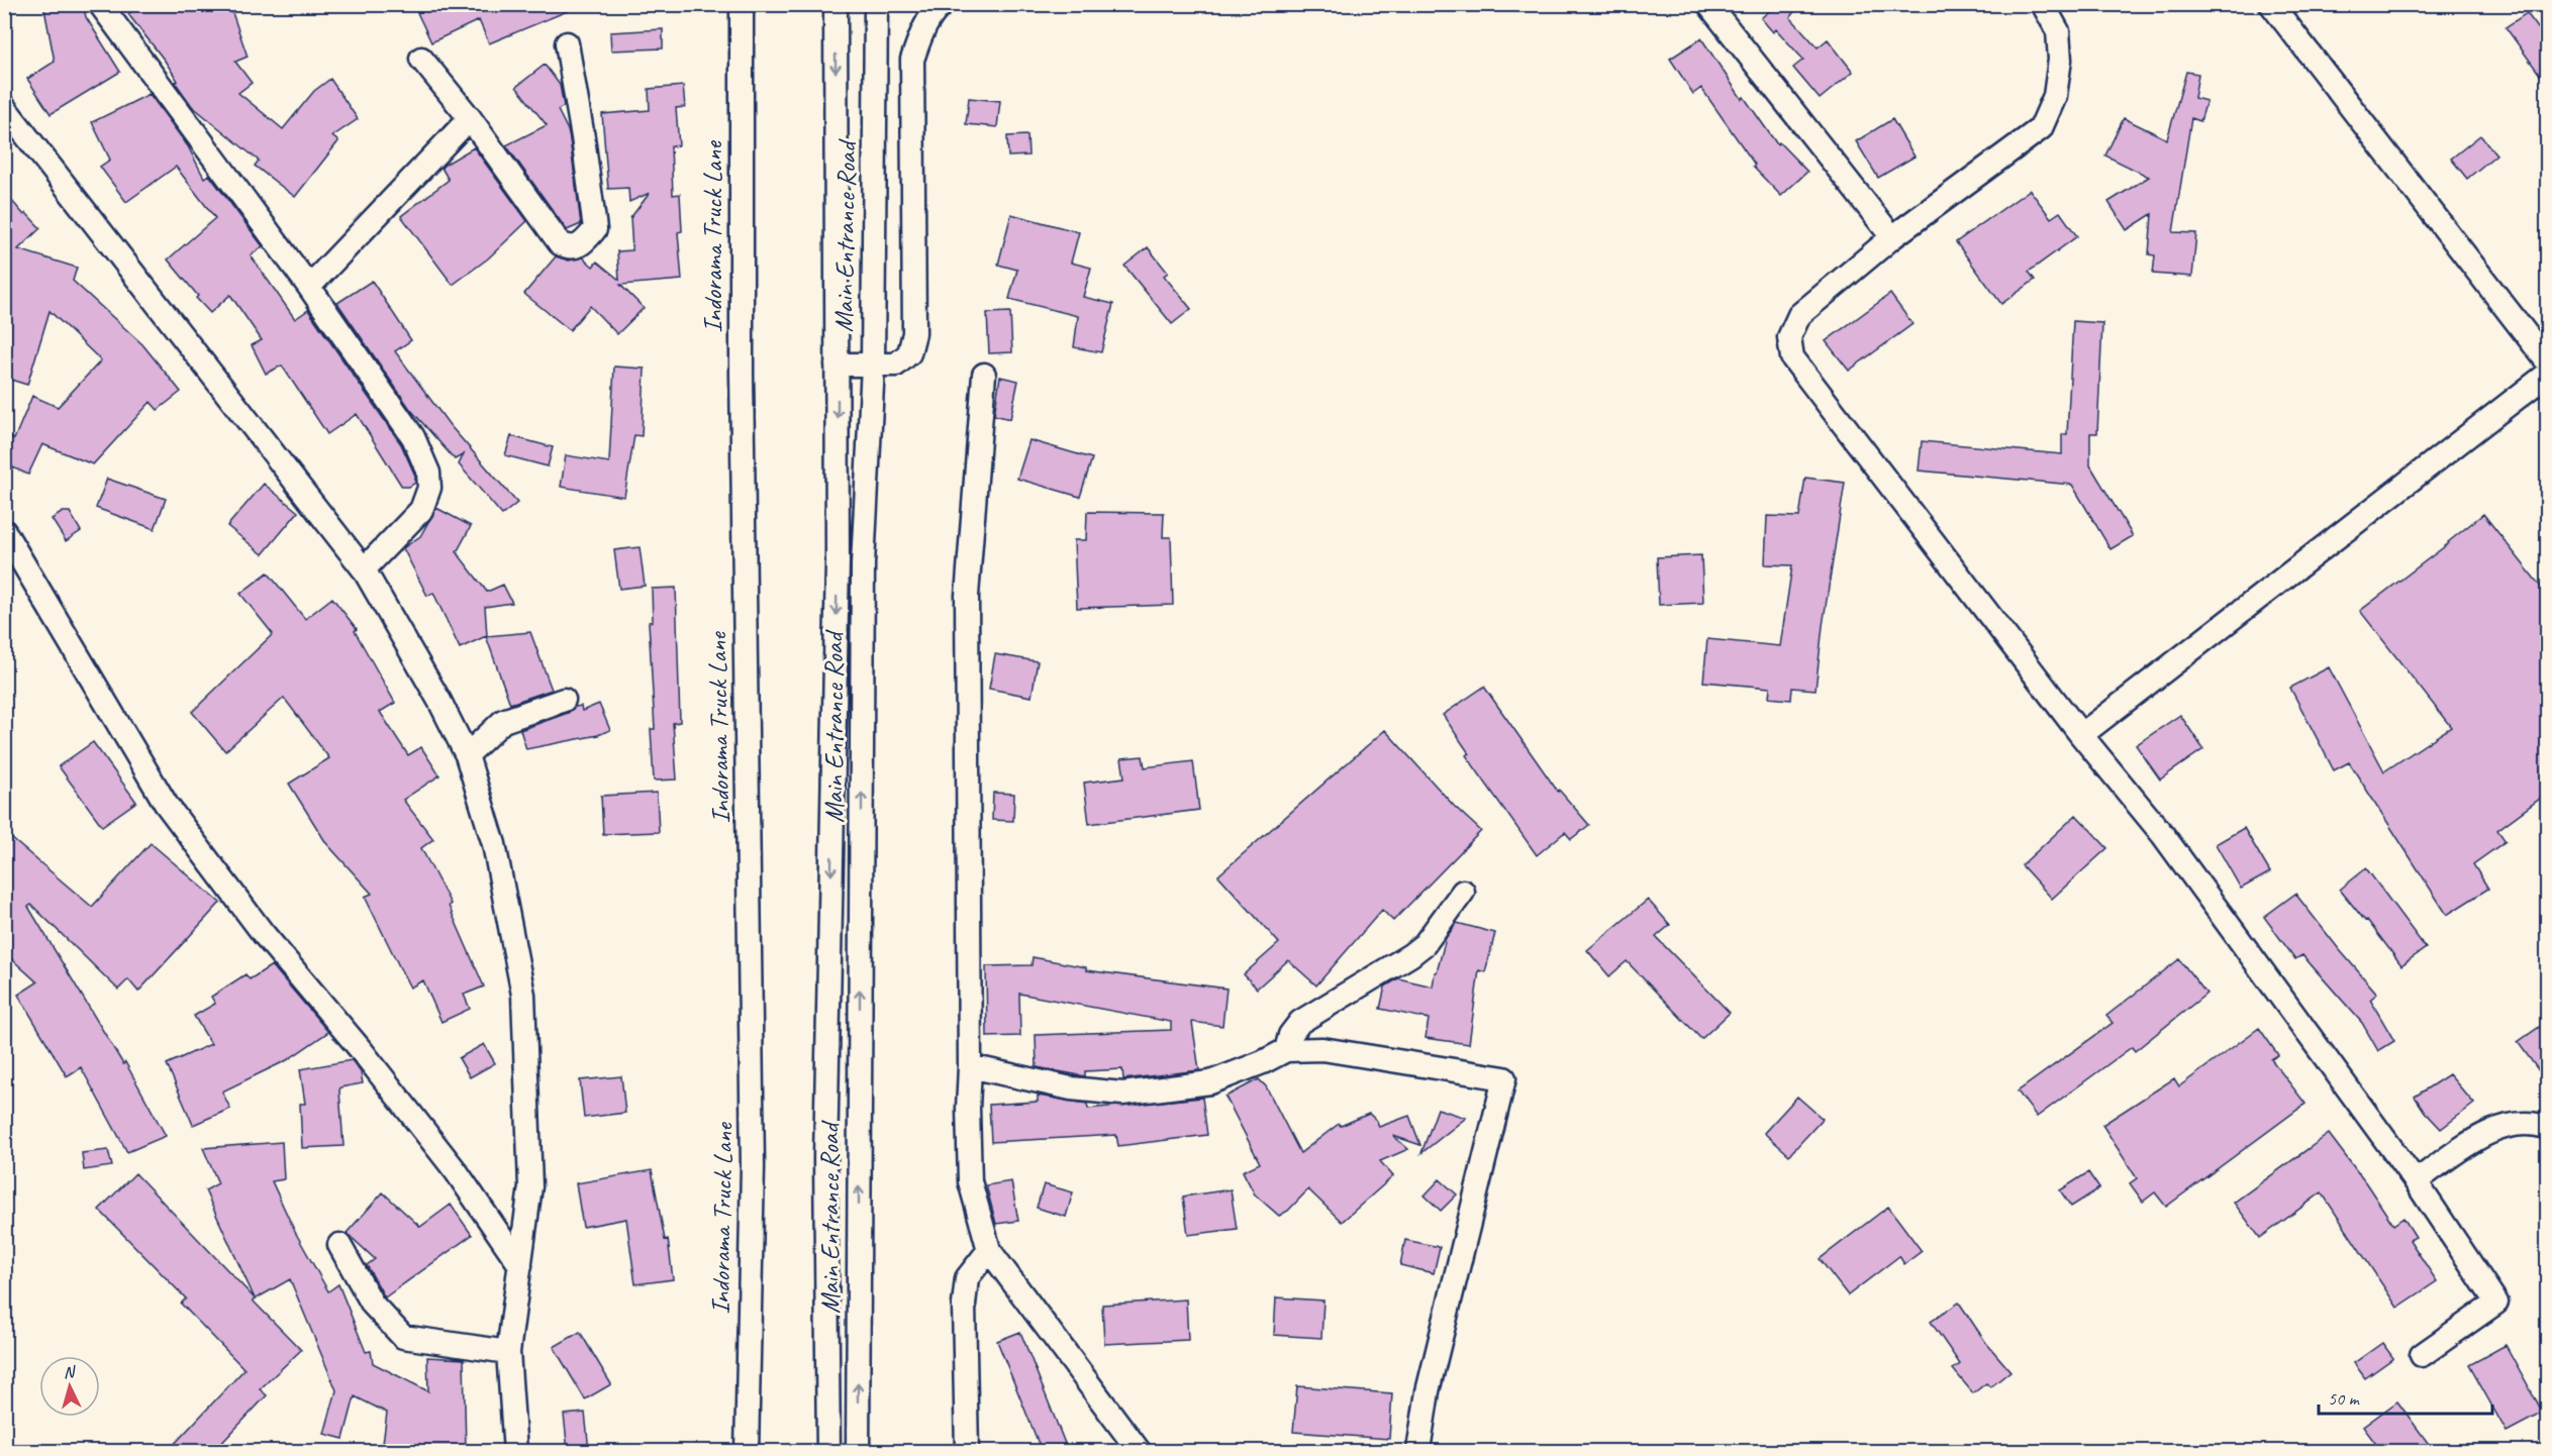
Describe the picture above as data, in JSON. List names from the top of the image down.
{
  "streets": {
    "street": ["Indorama Truck Lane", "Main Entrance Road"]
  },
  "scale_bar": "50 m",
  "north": "top"
}
